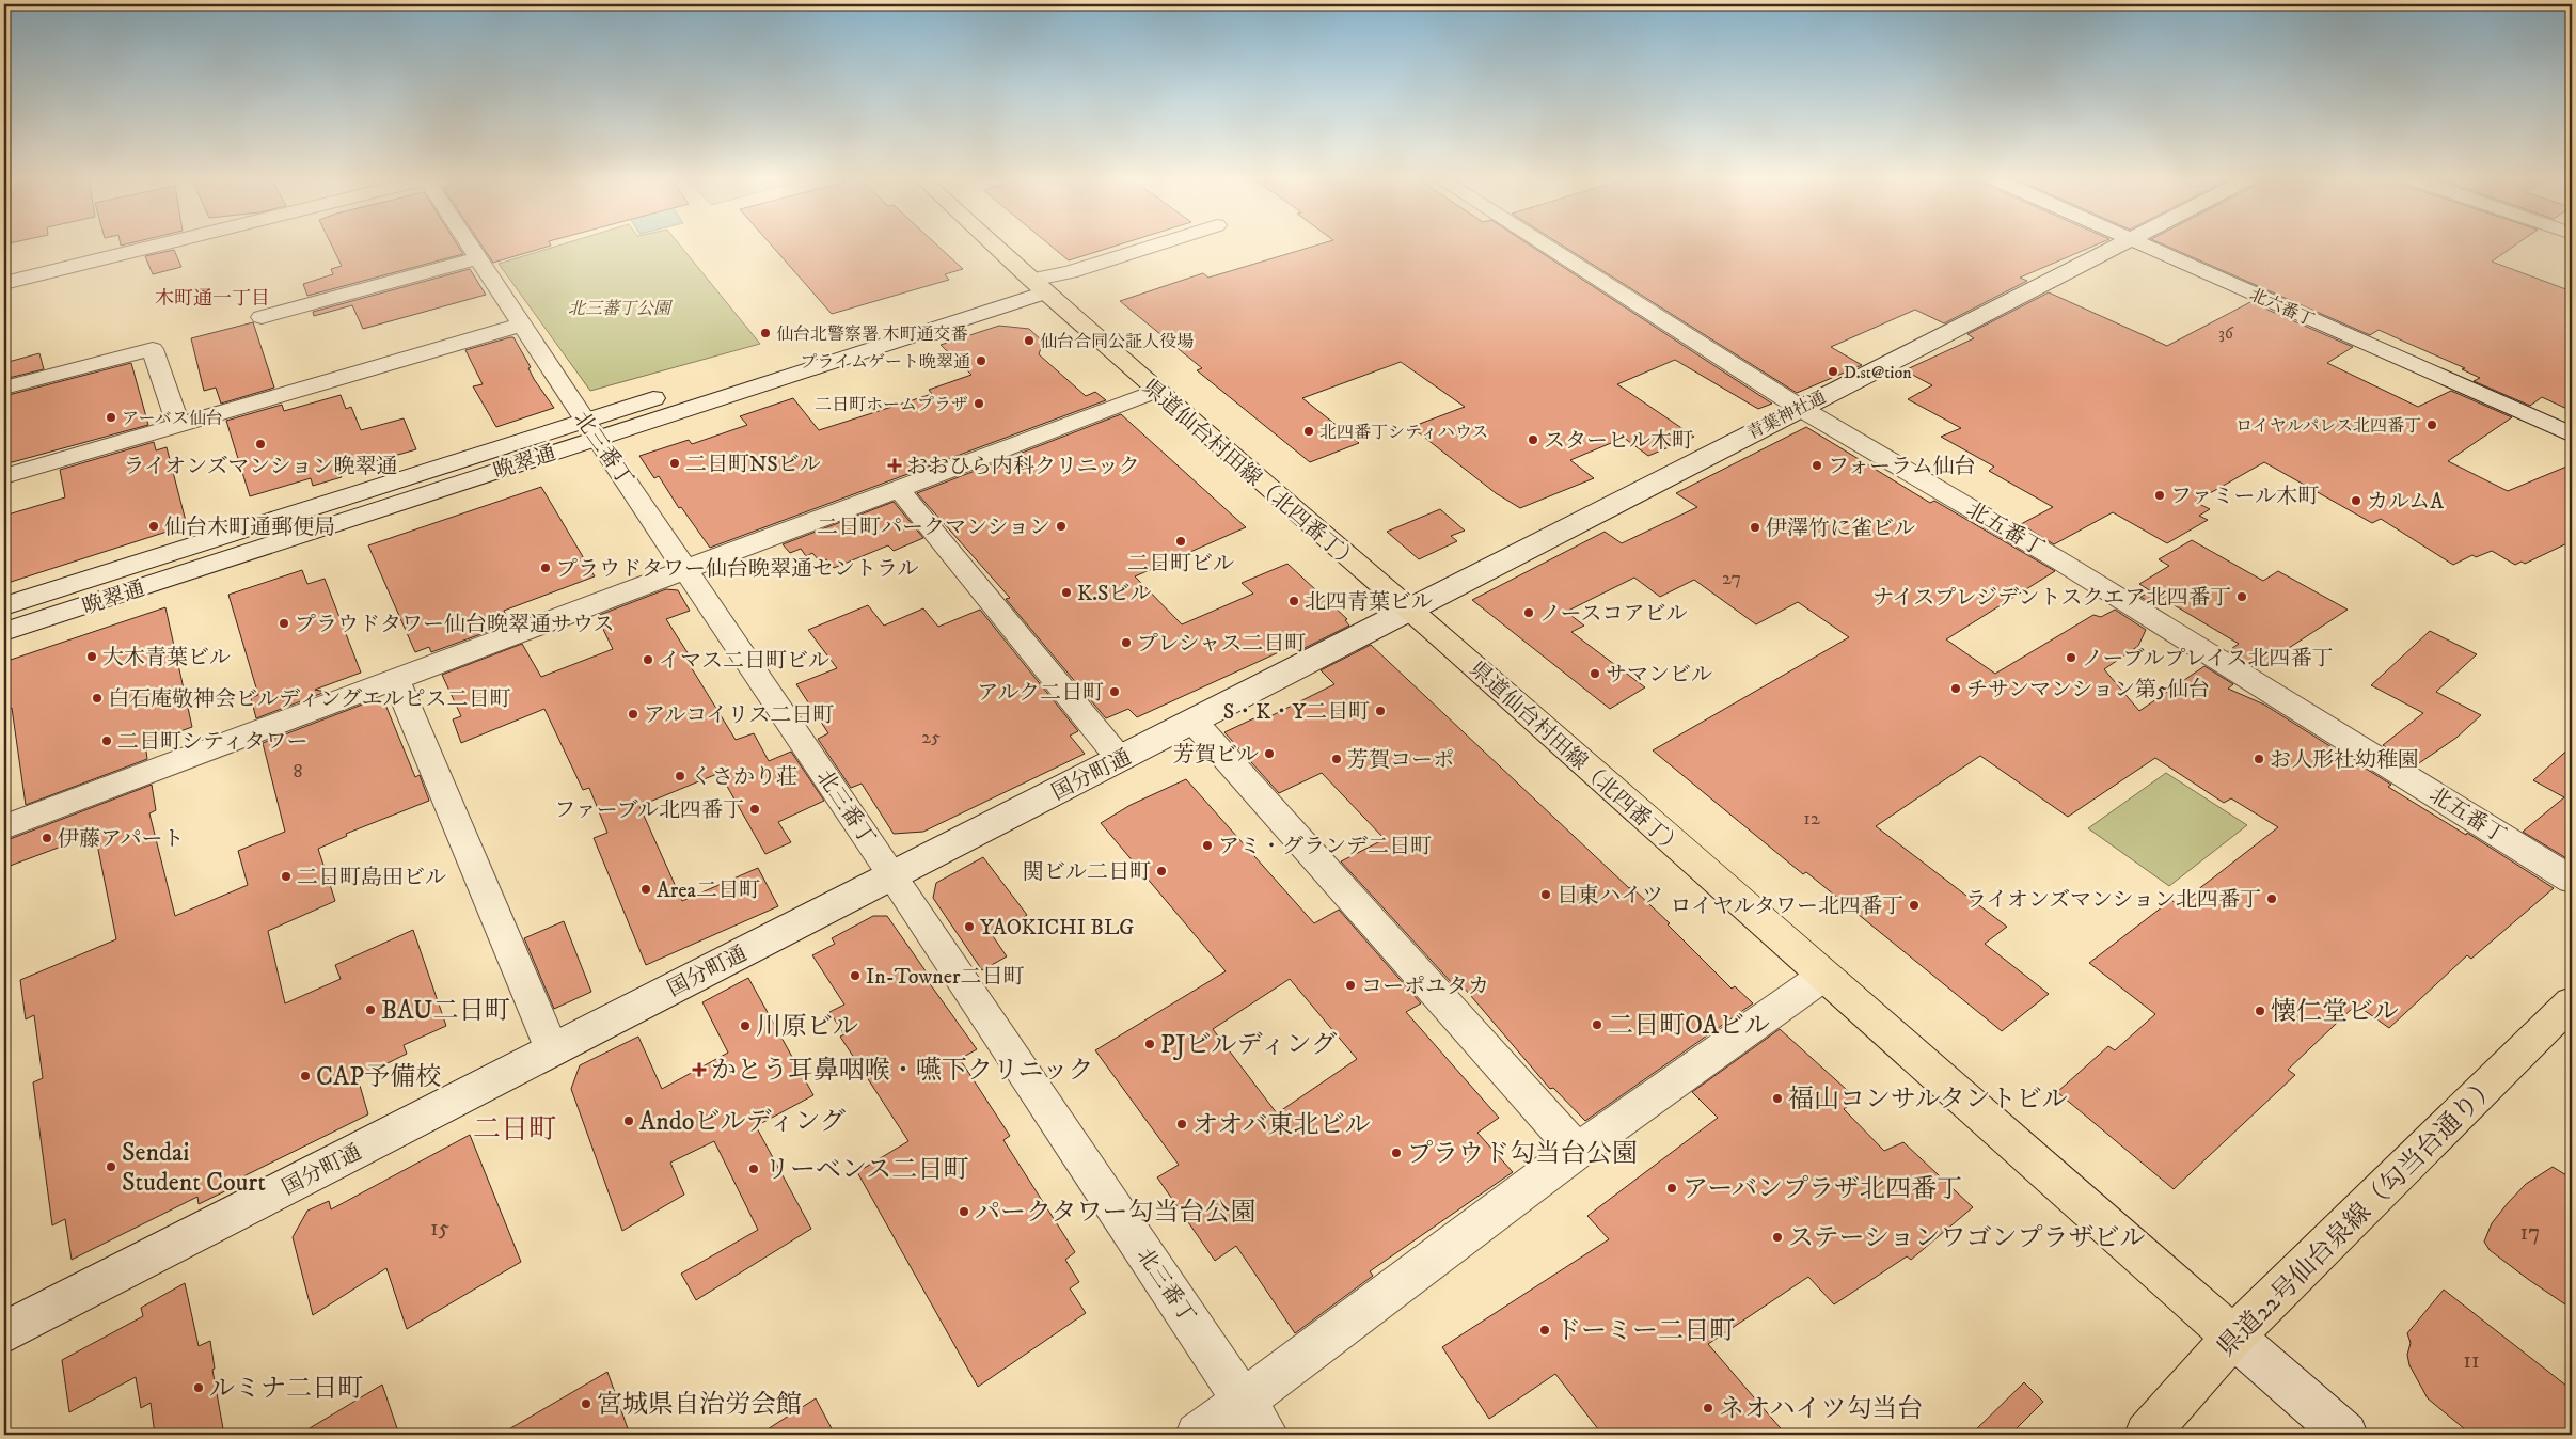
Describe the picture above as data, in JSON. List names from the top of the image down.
{
  "streets": {
    "main road": ["県道仙台村田線（北四番丁）", "県道22号仙台泉線（勾当台通り）"],
    "street": [
      "北六番丁",
      "青葉神社通",
      "北三番丁",
      "晩翠通",
      "北五番丁",
      "国分町通"
    ]
  },
  "crossings": [
    ["青葉神社通", "県道仙台村田線（北四番丁）"],
    ["青葉神社通", "北五番丁"],
    ["青葉神社通", "国分町通"],
    ["北三番丁", "晩翠通"],
    ["北三番丁", "国分町通"],
    ["晩翠通", "県道仙台村田線（北四番丁）"],
    ["県道仙台村田線（北四番丁）", "国分町通"],
    ["県道仙台村田線（北四番丁）", "県道22号仙台泉線（勾当台通り）"]
  ],
  "districts": ["木町通一丁目", "二日町"],
  "parks": ["北三蕃丁公園"],
  "places": {
    "other": [
      "仙台北警察署 木町通交番",
      "仙台合同公証人役場",
      "プライムゲート晩翠通",
      "D.st@tion",
      "二日町ホームプラザ",
      "アーバス仙台",
      "ロイヤルパレス北四番丁",
      "北四番丁シティハウス",
      "スターヒル木町",
      "ライオンズマンション晩翠通",
      "二日町NSビル",
      "フォーラム仙台",
      "ファミール木町",
      "カルムA",
      "仙台木町通郵便局",
      "二日町パークマンション",
      "伊澤竹に雀ビル",
      "二日町ビル",
      "プラウドタワー仙台晩翠通セントラル",
      "K.Sビル",
      "ナイスプレジデントスクエア北四番丁",
      "北四青葉ビル",
      "ノースコアビル",
      "プラウドタワー仙台晩翠通サウス",
      "プレシャス二日町",
      "大木青葉ビル",
      "ノーブルプレイス北四番丁",
      "イマス二日町ビル",
      "サマンビル",
      "チサンマンション第5仙台",
      "アルク二日町",
      "白石庵敬神会ビルディングエルピス二日町",
      "S・K・Y二日町",
      "アルコイリス二日町",
      "二日町シティタワー",
      "芳賀ビル",
      "芳賀コーポ",
      "お人形社幼稚園",
      "くさかり荘",
      "ファーブル北四番丁",
      "伊藤アパート",
      "アミ・グランデ二日町",
      "関ビル二日町",
      "二日町島田ビル",
      "Area二日町",
      "日東ハイツ",
      "ライオンズマンション北四番丁",
      "ロイヤルタワー北四番丁",
      "YAOKICHI BLG",
      "In-Towner二日町",
      "コーポユタカ",
      "BAU二日町",
      "懐仁堂ビル",
      "二日町OAビル",
      "川原ビル",
      "PJビルディング",
      "CAP予備校",
      "福山コンサルタントビル",
      "Andoビルディング",
      "オオバ東北ビル",
      "プラウド勾当台公園",
      "Sendai Student Court",
      "リーベンス二日町",
      "アーバンプラザ北四番丁",
      "パークタワー勾当台公園",
      "ステーションワゴンプラザビル",
      "ドーミー二日町",
      "ルミナ二日町",
      "宮城県自治労会館",
      "ネオハイツ勾当台"
    ],
    "health": ["おおひら内科クリニック", "かとう耳鼻咽喉・嚥下クリニック"]
  },
  "house_numbers": [
    "36",
    "27",
    "25",
    "8",
    "12",
    "15",
    "17",
    "11"
  ]
}
